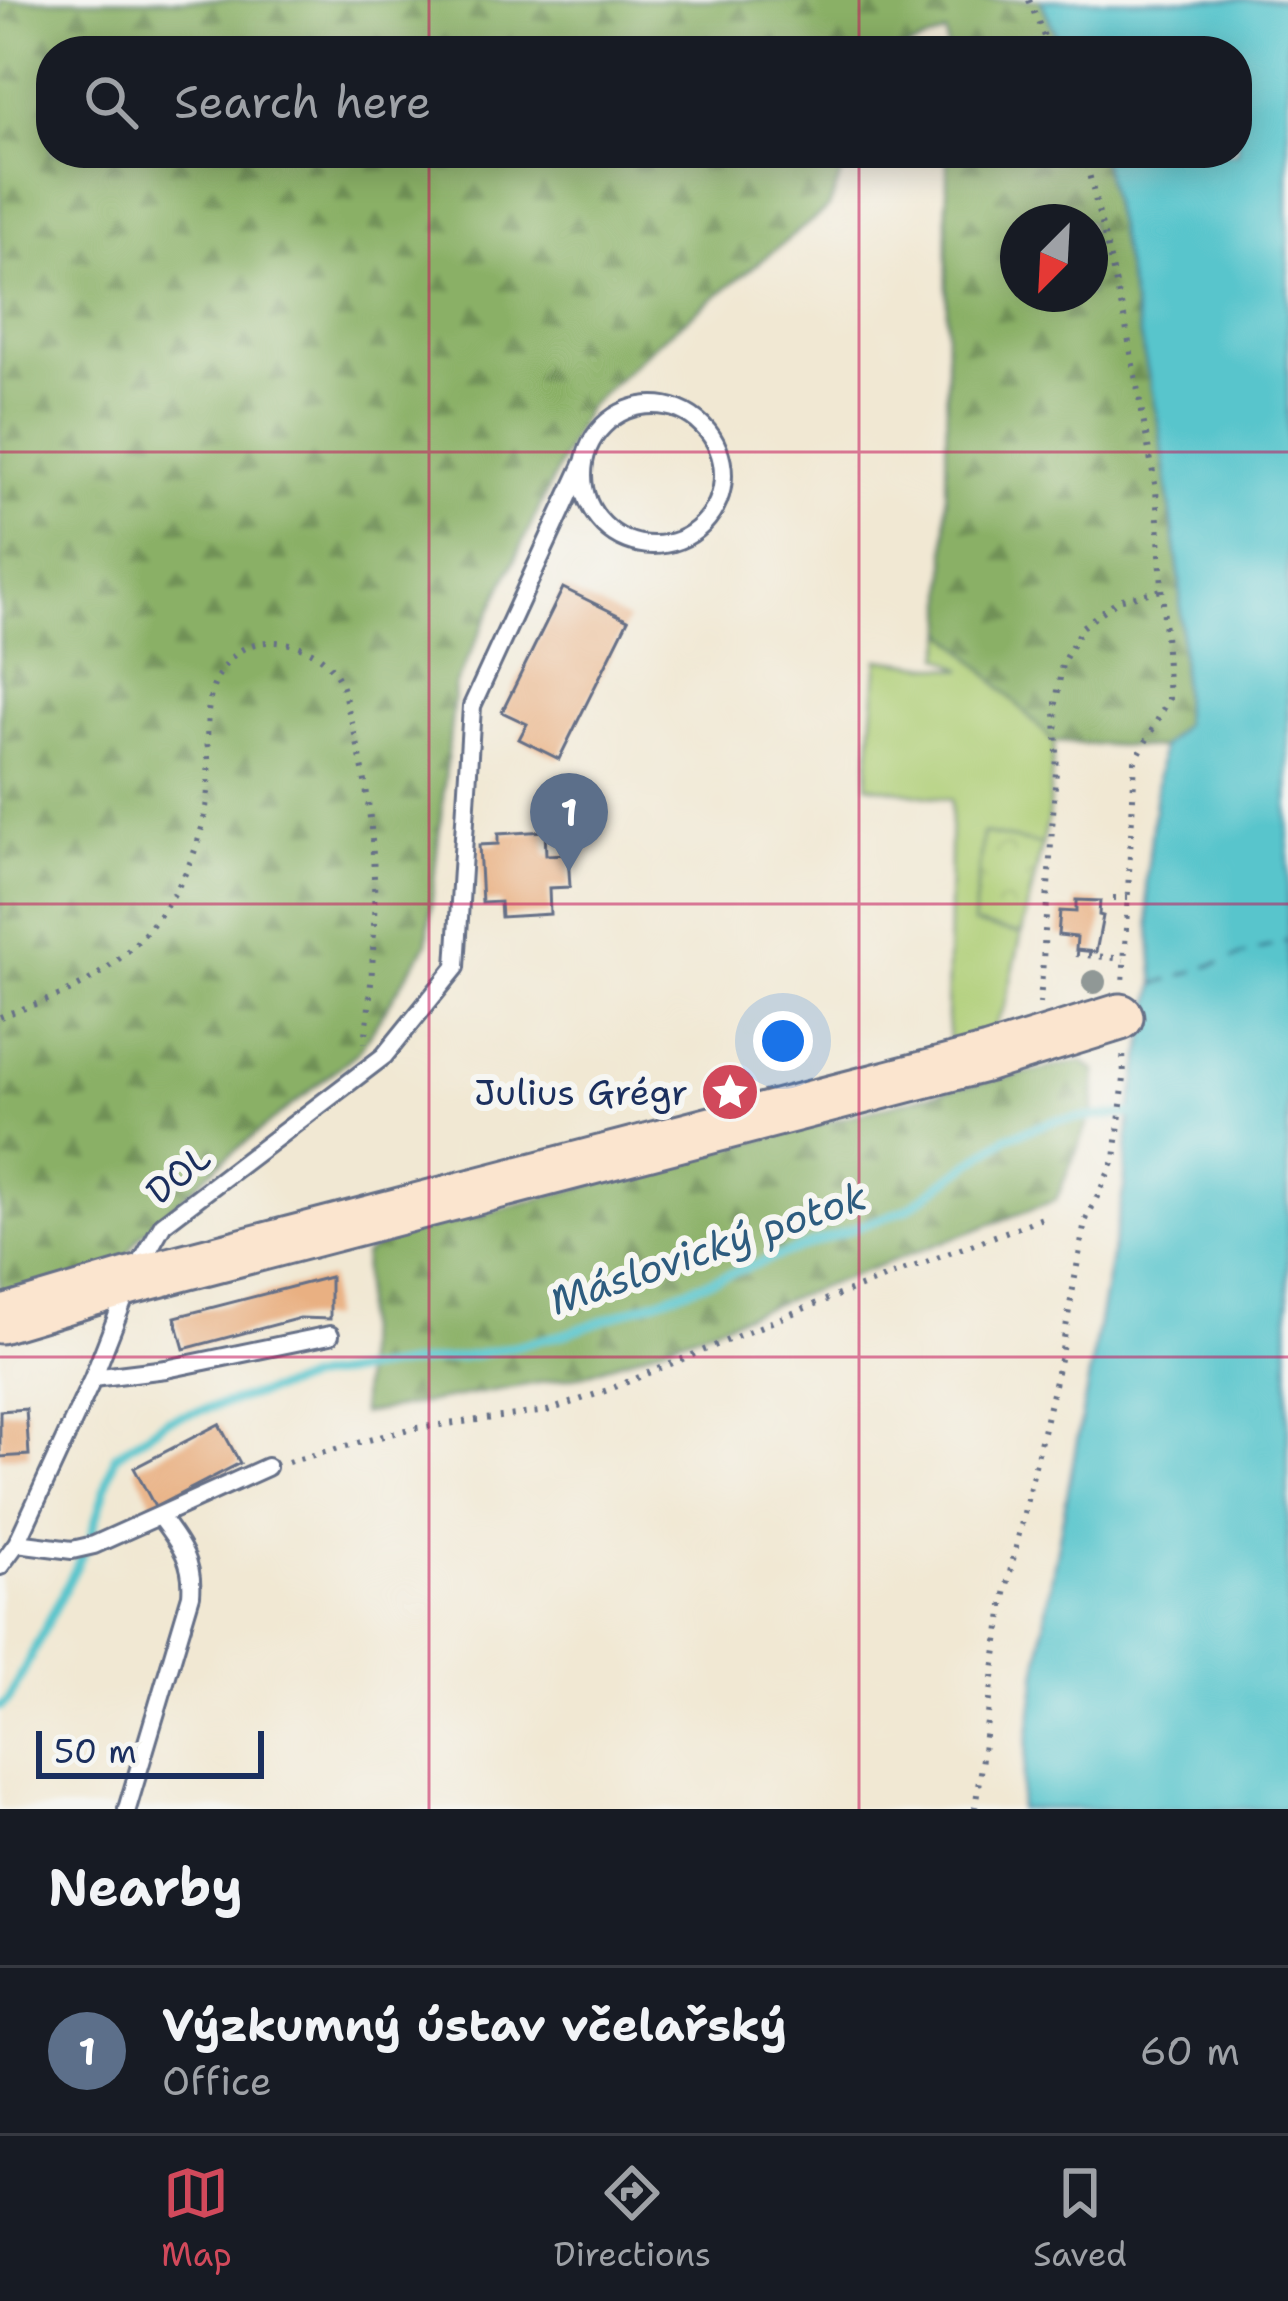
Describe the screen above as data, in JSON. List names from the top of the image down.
{
  "streets": {
    "lane": ["DOL"]
  },
  "water": ["Máslovický potok"],
  "places": {
    "place": ["Julius Grégr"]
  },
  "scale_bar": "50 m",
  "north": "bottom left",
  "page": {
    "search": "Search here",
    "pins": "1",
    "scale": "50 m",
    "heading": "Nearby",
    "list": [
      {
        "mark": "1",
        "name": "Výzkumný ústav včelařský",
        "note": "Office",
        "value": "60 m"
      }
    ],
    "nav": ["Map", "Directions", "Saved"]
  }
}
